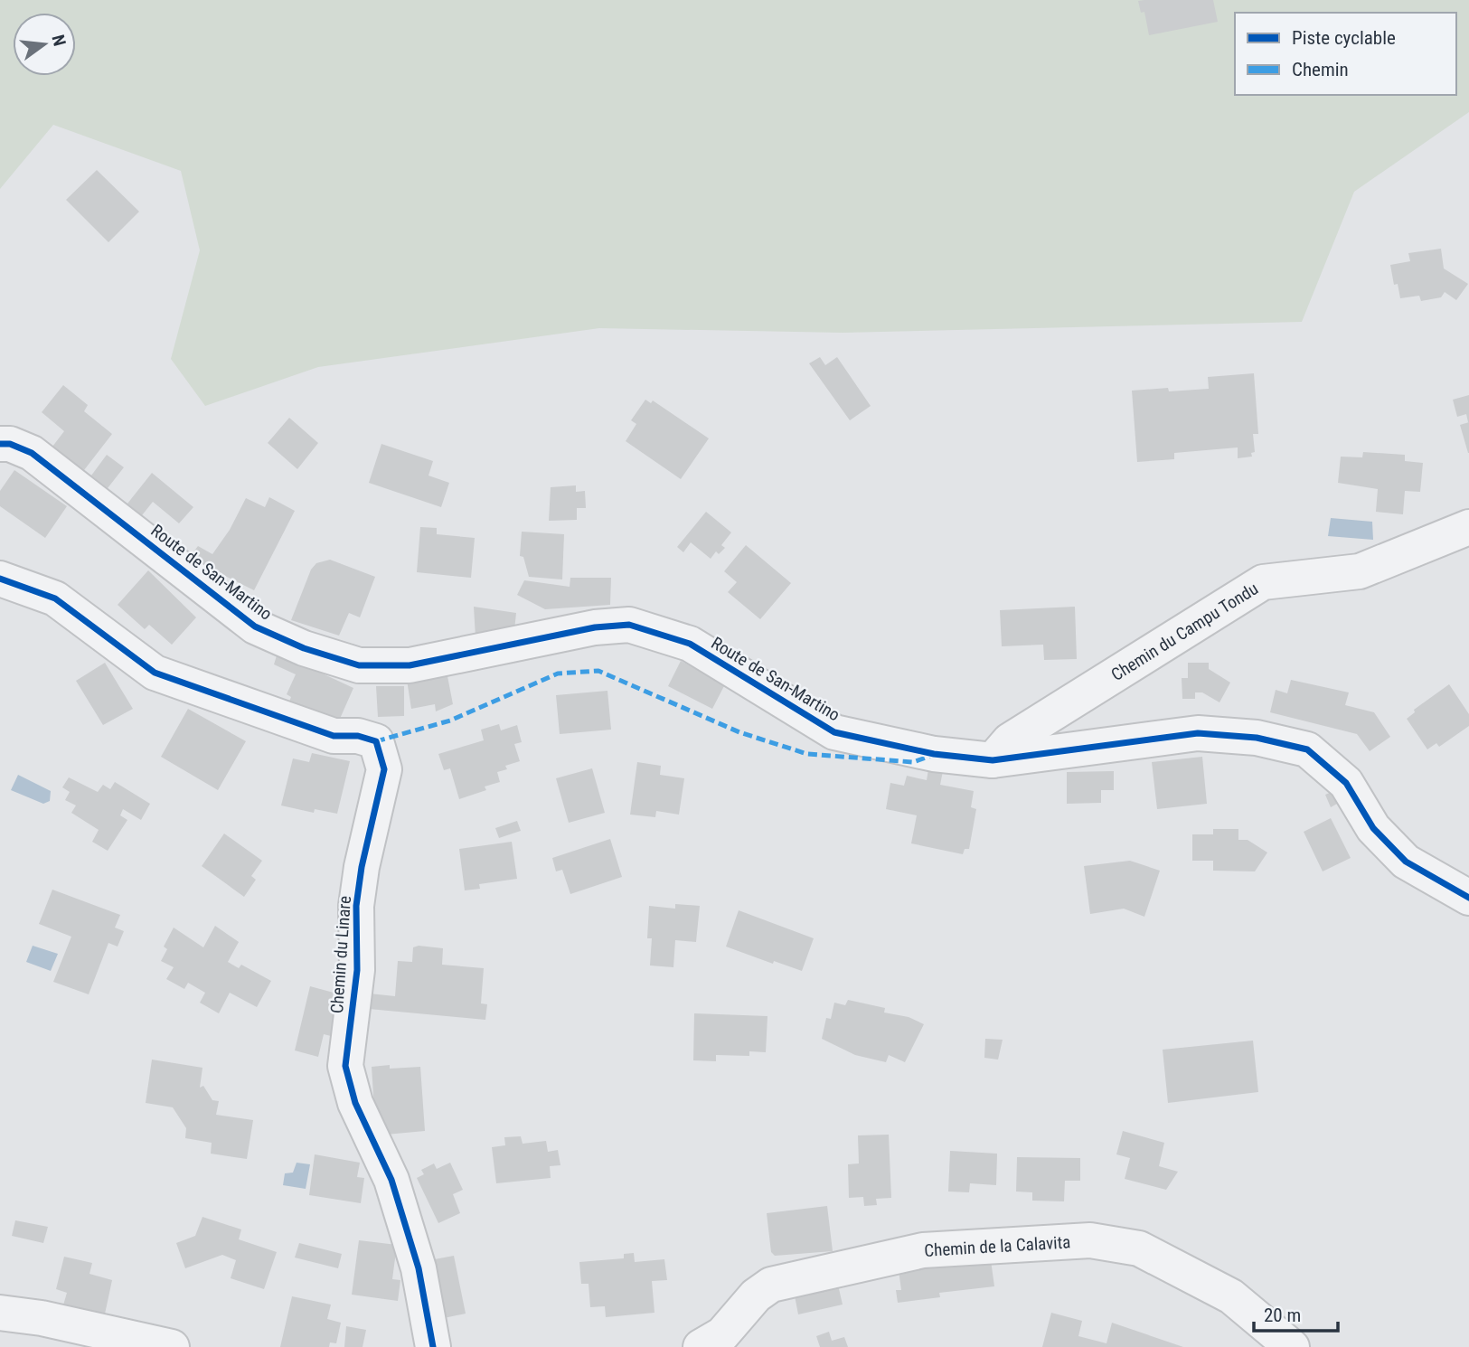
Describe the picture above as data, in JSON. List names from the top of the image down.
{
  "streets": {
    "street": [
      "Route de San-Martino",
      "Chemin du Campu Tondu",
      "Chemin du Linare",
      "Chemin de la Calavita"
    ]
  },
  "crossings": [
    ["Route de San-Martino", "Chemin du Campu Tondu"]
  ],
  "legend": ["Piste cyclable", "Chemin"],
  "scale_bar": "20 m",
  "north": "right"
}
